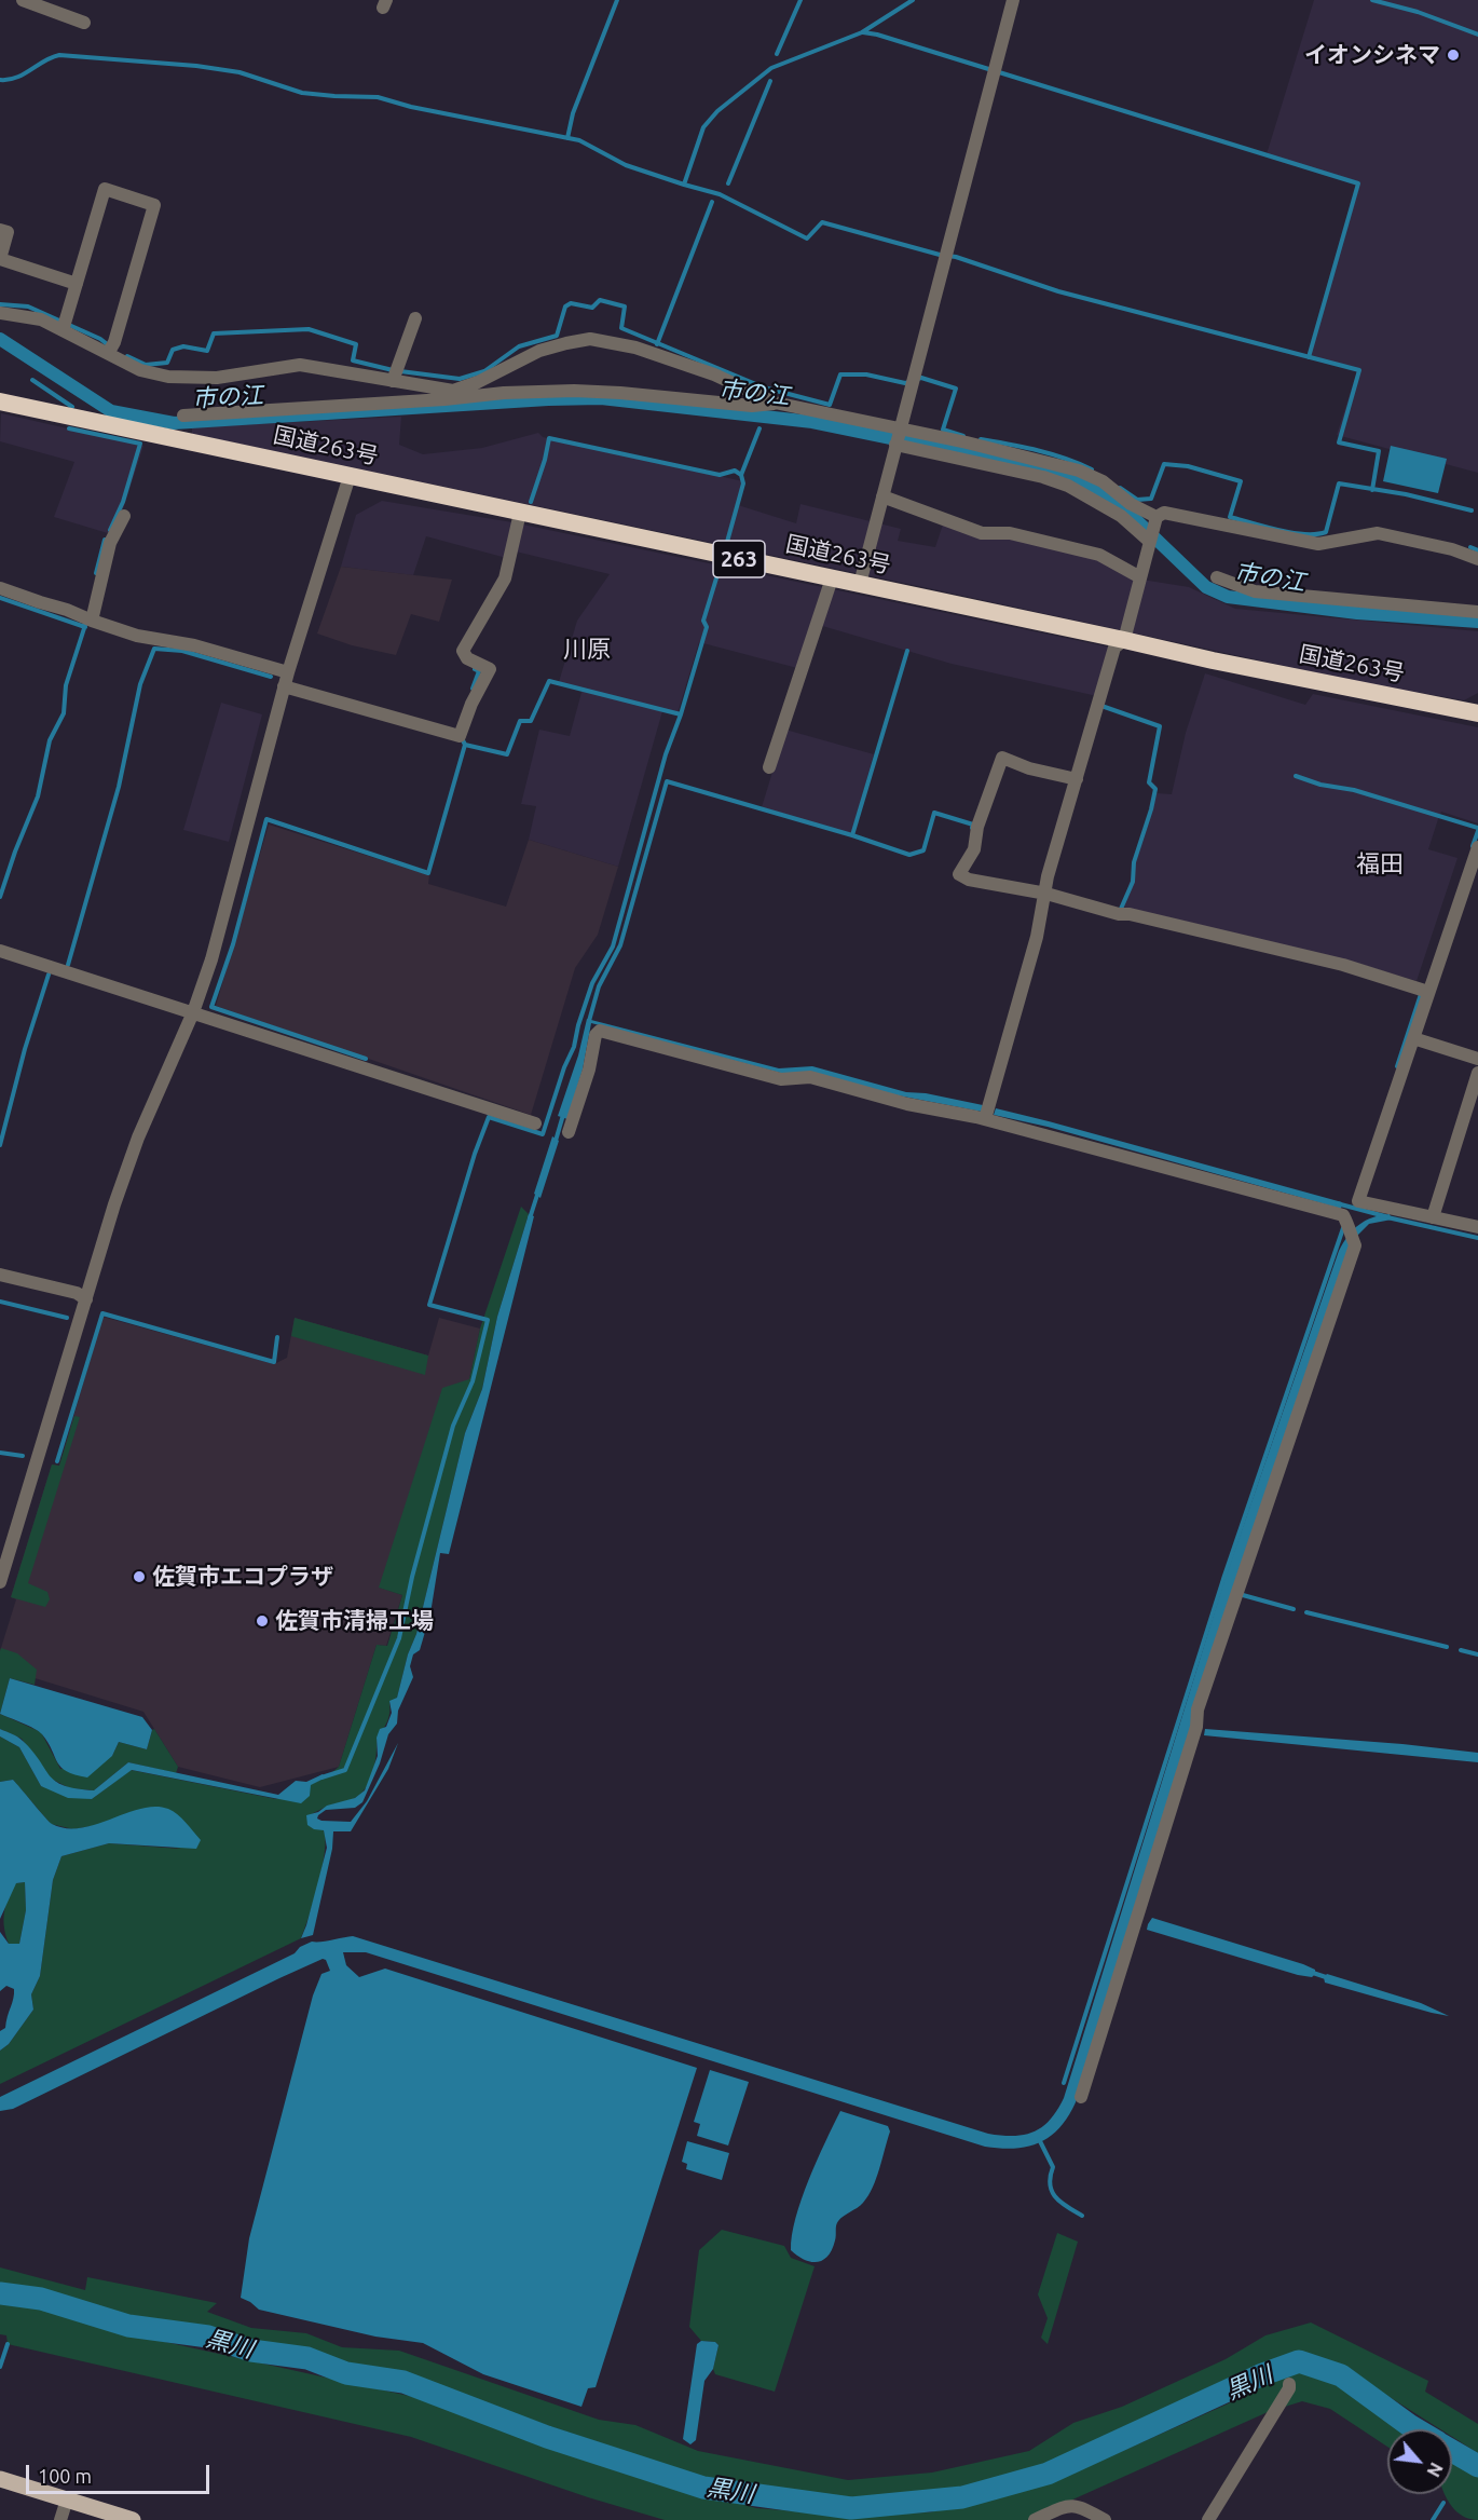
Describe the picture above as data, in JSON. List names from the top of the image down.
{
  "streets": {
    "highway": ["国道263号", "263"]
  },
  "districts": ["川原", "福田"],
  "water": ["市の江", "黒川"],
  "places": ["イオンシネマ", "佐賀市エコプラザ", "佐賀市清掃工場"],
  "scale_bar": "100 m",
  "north": "bottom right"
}
